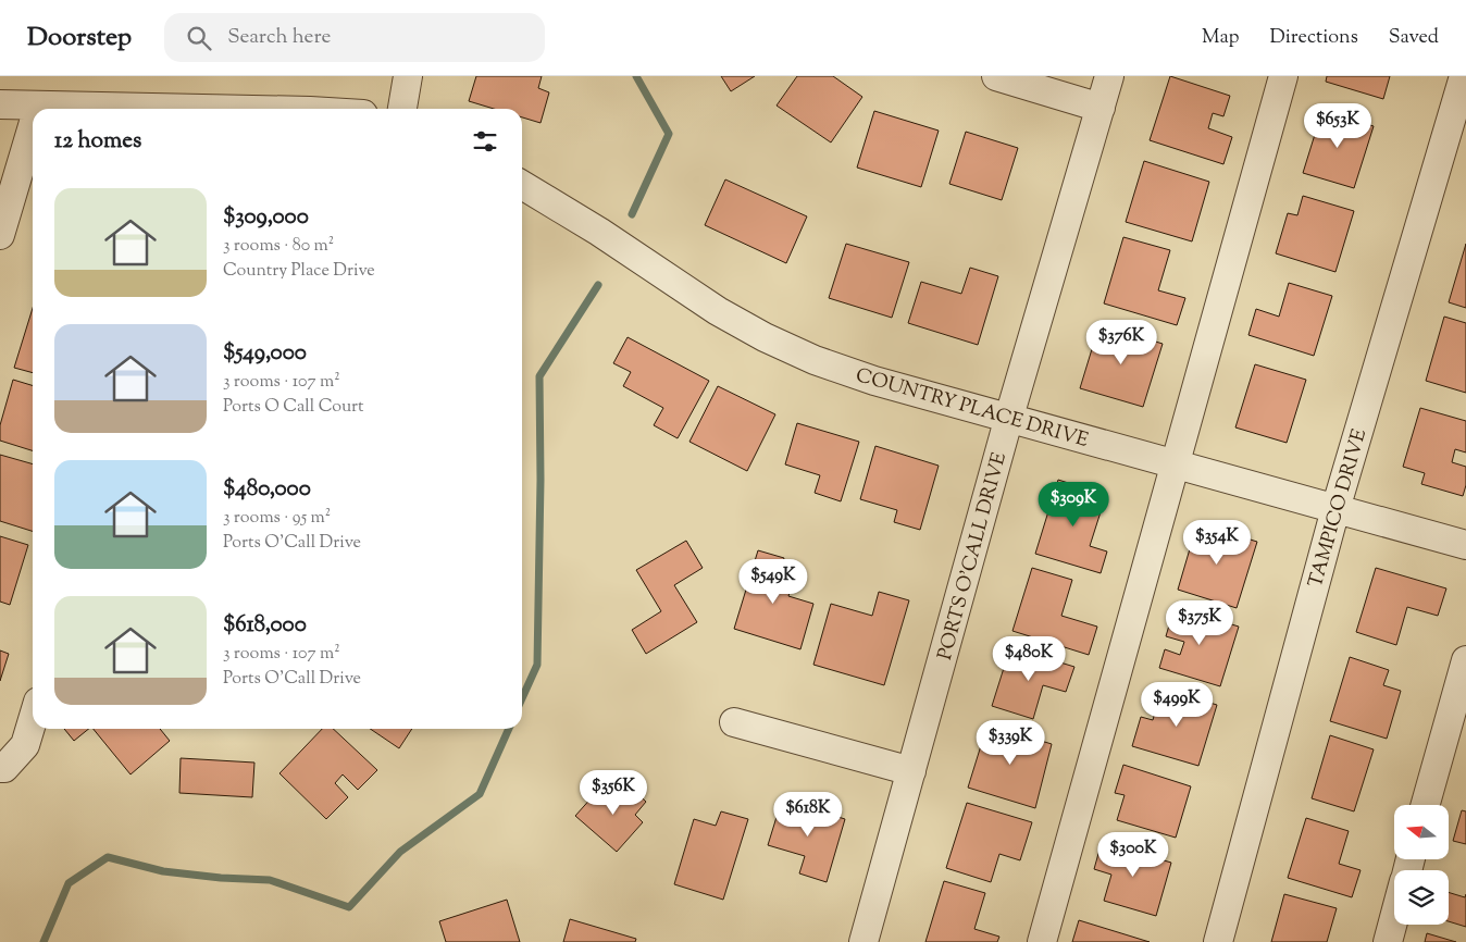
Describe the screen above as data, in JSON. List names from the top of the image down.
{
  "streets": {
    "street": ["COUNTRY PLACE DRIVE", "TAMPICO DRIVE", "PORTS O'CALL DRIVE"]
  },
  "crossings": [
    ["COUNTRY PLACE DRIVE", "TAMPICO DRIVE"],
    ["COUNTRY PLACE DRIVE", "PORTS O'CALL DRIVE"]
  ],
  "north": "left",
  "page": {
    "header": "Doorstep",
    "search": "Search here",
    "nav": ["Map", "Directions", "Saved"],
    "price": [
      "$653K",
      "$376K",
      "$309K",
      "$354K",
      "$549K",
      "$375K",
      "$480K",
      "$499K",
      "$339K",
      "$356K",
      "$618K",
      "$300K"
    ],
    "heading": "12 homes",
    "list": [
      {
        "name": "$309,000",
        "note": "3 rooms · 80 m² · Country Place Drive"
      },
      {
        "name": "$549,000",
        "note": "3 rooms · 107 m² · Ports O Call Court"
      },
      {
        "name": "$480,000",
        "note": "3 rooms · 95 m² · Ports O'Call Drive"
      },
      {
        "name": "$618,000",
        "note": "3 rooms · 107 m² · Ports O'Call Drive"
      }
    ]
  }
}
